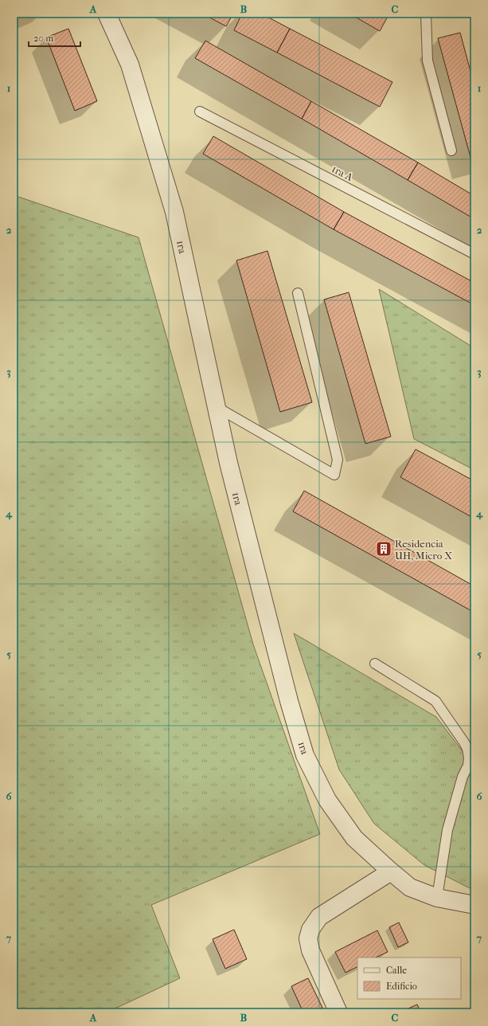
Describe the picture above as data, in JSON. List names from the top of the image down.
{
  "streets": {
    "street": ["1ra"],
    "lane": ["1ra A"]
  },
  "places": {
    "building": ["Residencia UH, Micro X"]
  },
  "legend": ["Calle", "Edificio"],
  "scale_bar": "20 m",
  "grid": {
    "columns": ["A", "B", "C"],
    "rows": [
      "1",
      "2",
      "3",
      "4",
      "5",
      "6",
      "7"
    ]
  }
}
